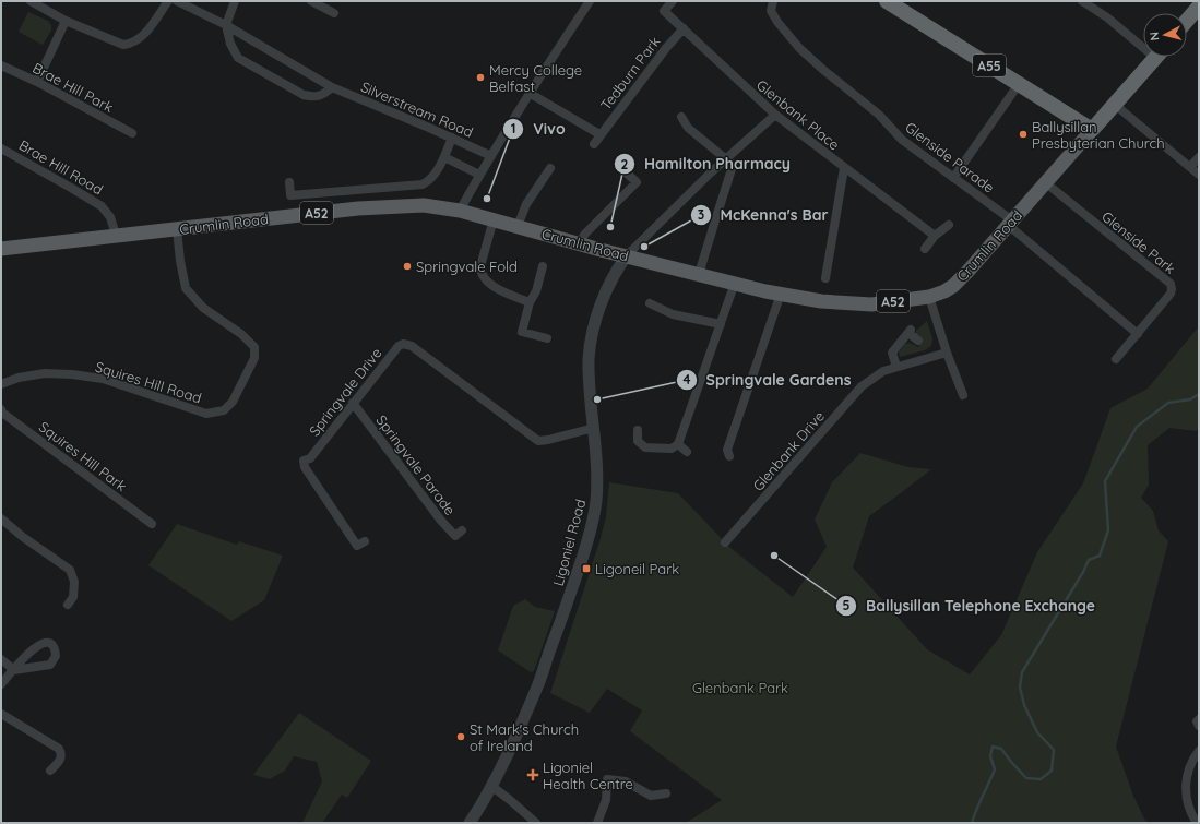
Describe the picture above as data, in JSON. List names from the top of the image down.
{
  "streets": {
    "highway": ["A55", "Crumlin Road"],
    "main road": ["A52"],
    "street": [
      "Tedburn Park",
      "Brae Hill Park",
      "Silverstream Road",
      "Glenbank Place",
      "Glenside Parade",
      "Brae Hill Road",
      "Glenside Park",
      "Squires Hill Road",
      "Springvale Drive",
      "Glenbank Drive",
      "Squires Hill Park",
      "Springvale Parade",
      "Ligoniel Road"
    ]
  },
  "crossings": [
    ["A55", "Crumlin Road"],
    ["Tedburn Park", "Glenbank Place"],
    ["Glenside Parade", "Crumlin Road"],
    ["Brae Hill Road", "Crumlin Road"],
    ["Crumlin Road", "Glenside Park"],
    ["Crumlin Road", "Squires Hill Road"],
    ["Crumlin Road", "Ligoniel Road"],
    ["Springvale Drive", "Springvale Parade"],
    ["Springvale Drive", "Ligoniel Road"]
  ],
  "parks": ["Glenbank Park"],
  "places": {
    "other": [
      "Mercy College Belfast",
      "Ballysillan Presbyterian Church",
      "Vivo",
      "Hamilton Pharmacy",
      "McKenna's Bar",
      "Springvale Fold",
      "Springvale Gardens",
      "Ballysillan Telephone Exchange",
      "St Mark's Church of Ireland"
    ],
    "transit": ["Ligoneil Park"],
    "health": ["Ligoniel Health Centre"]
  },
  "north": "left"
}
